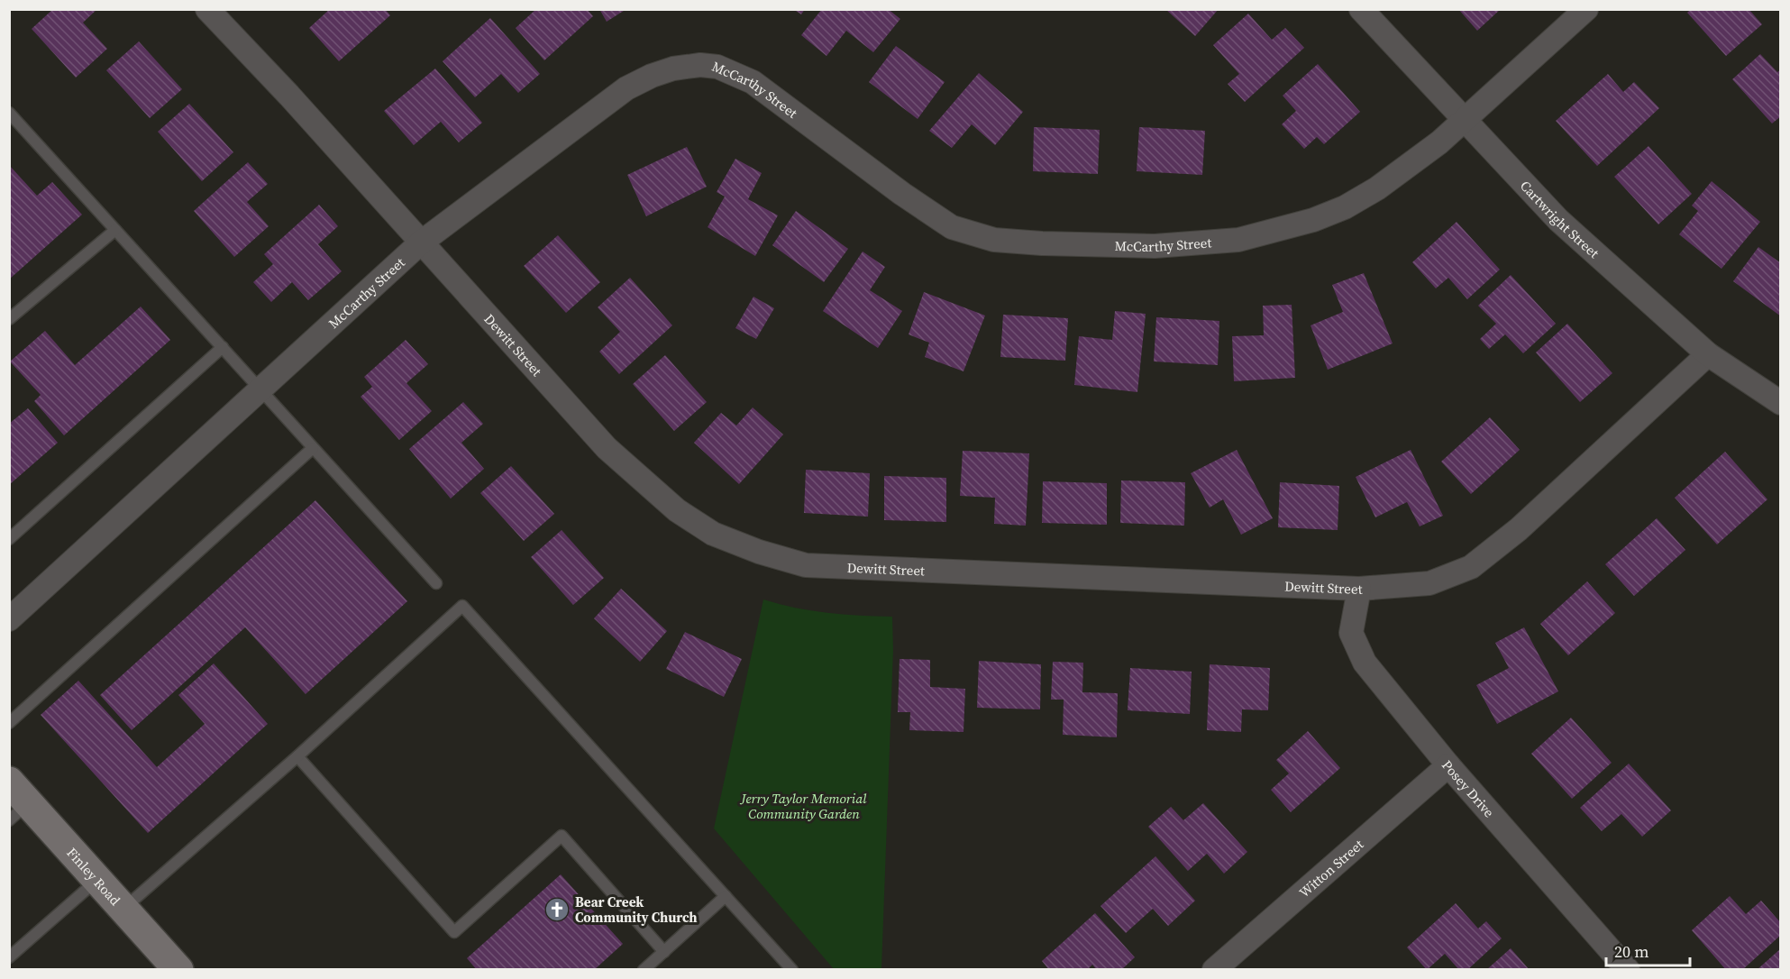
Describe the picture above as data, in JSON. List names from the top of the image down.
{
  "streets": {
    "street": [
      "McCarthy Street",
      "Cartwright Street",
      "Dewitt Street",
      "Posey Drive",
      "Witton Street",
      "Finley Road"
    ]
  },
  "crossings": [
    ["McCarthy Street", "Cartwright Street"],
    ["McCarthy Street", "Dewitt Street"],
    ["Cartwright Street", "Dewitt Street"],
    ["Dewitt Street", "Posey Drive"],
    ["Posey Drive", "Witton Street"]
  ],
  "parks": ["Jerry Taylor Memorial Community Garden"],
  "places": {
    "church": ["Bear Creek Community Church"]
  },
  "scale_bar": "20 m"
}
